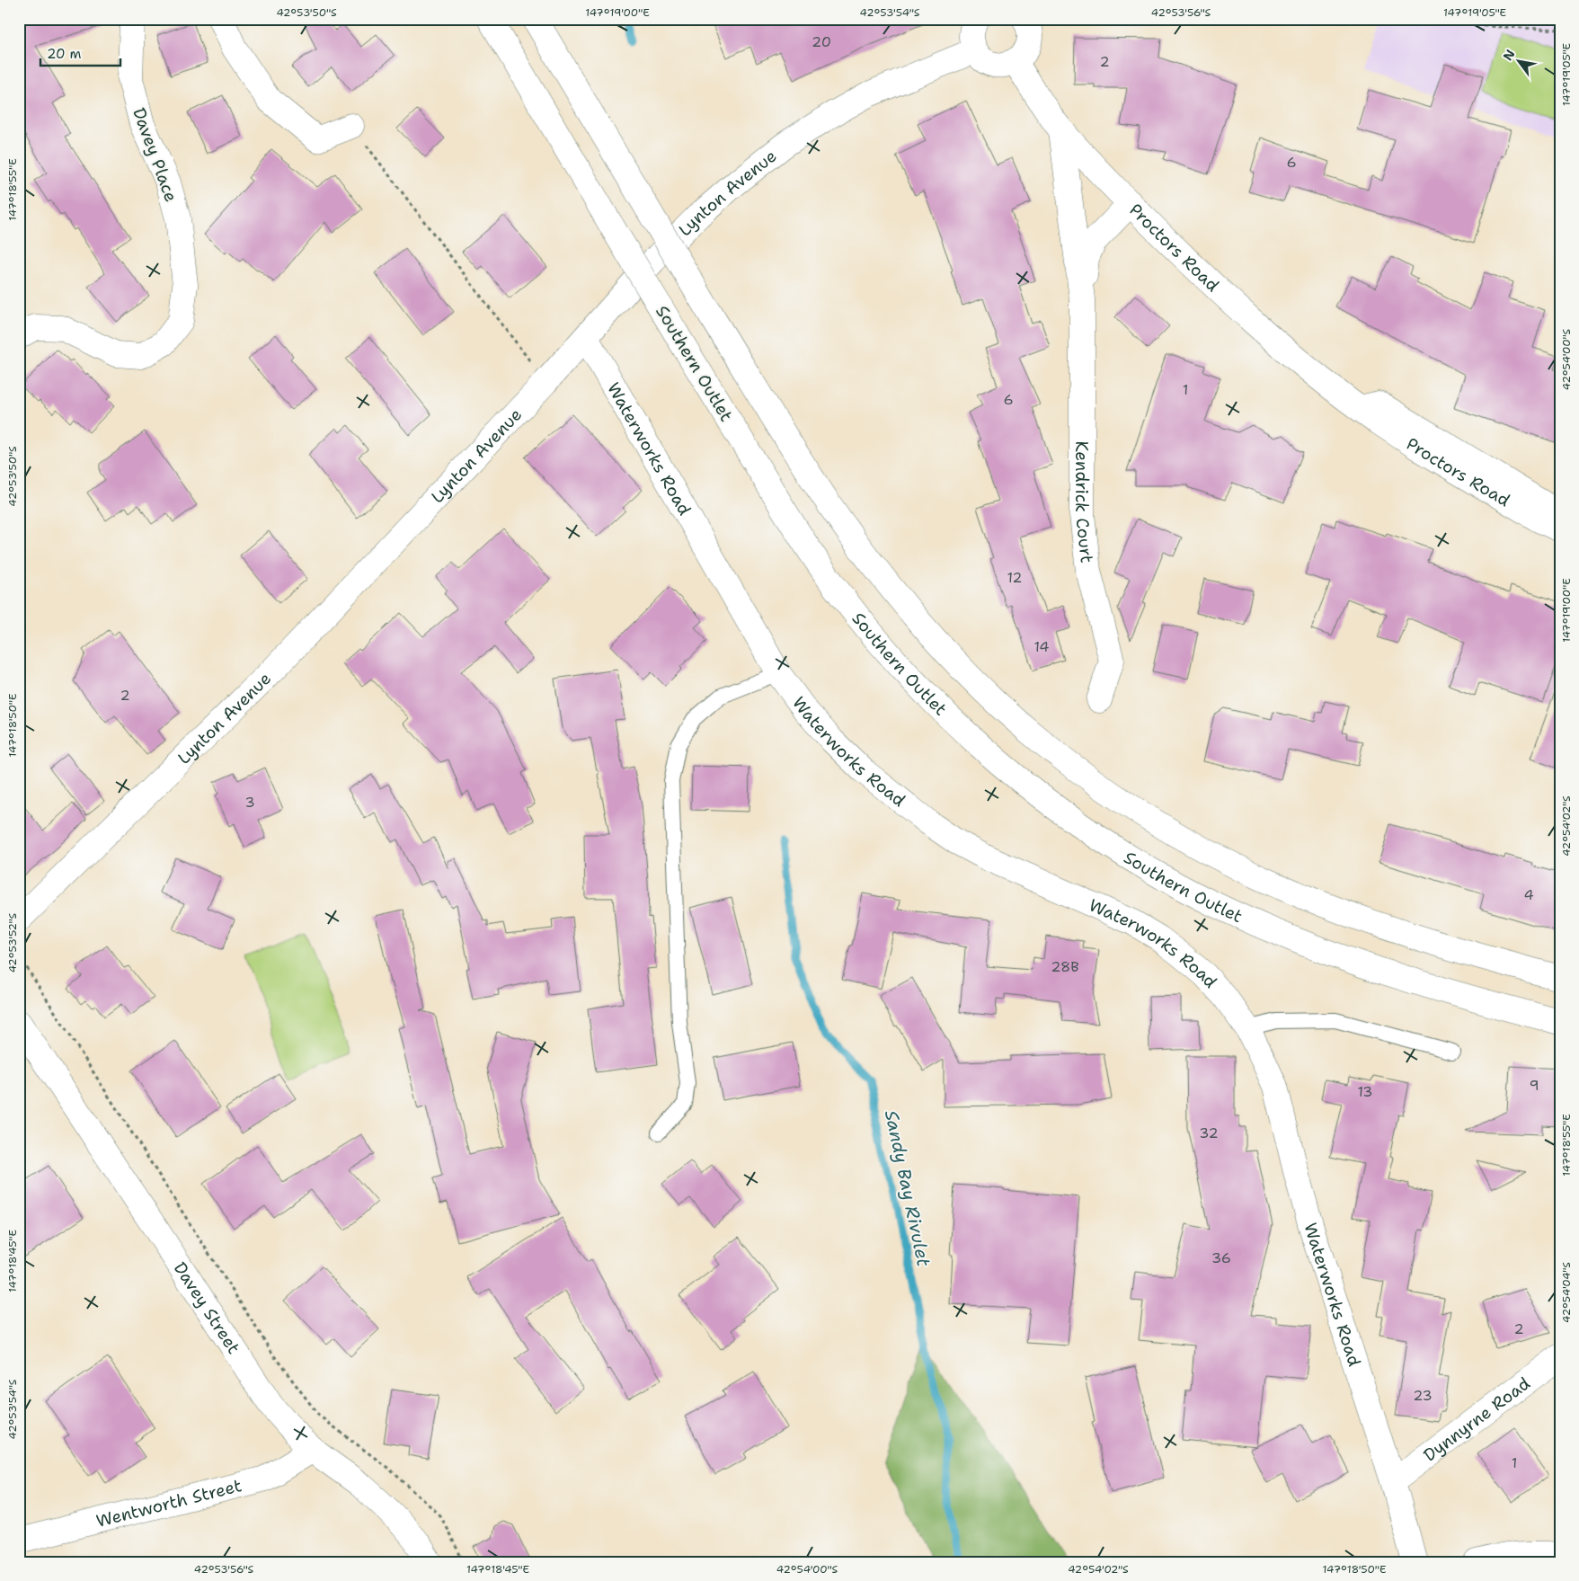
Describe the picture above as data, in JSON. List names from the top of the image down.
{
  "streets": {
    "main road": [
      "Davey Place",
      "Lynton Avenue",
      "Proctors Road",
      "Southern Outlet",
      "Waterworks Road",
      "Kendrick Court",
      "Davey Street",
      "Dynnyrne Road",
      "Wentworth Street"
    ]
  },
  "crossings": [
    ["Lynton Avenue", "Waterworks Road"],
    ["Proctors Road", "Kendrick Court"],
    ["Waterworks Road", "Dynnyrne Road"],
    ["Davey Street", "Wentworth Street"]
  ],
  "water": ["Sandy Bay Rivulet"],
  "house_numbers": [
    "20",
    "2",
    "6",
    "1",
    "6",
    "12",
    "14",
    "2",
    "3",
    "4",
    "28B",
    "9",
    "13",
    "32",
    "36",
    "2",
    "23",
    "1"
  ],
  "scale_bar": "20 m",
  "north": "top left",
  "coordinates": [
    "42°53'50\"S",
    "147°19'00\"E",
    "42°53'54\"S",
    "42°53'56\"S",
    "147°19'05\"E",
    "147°18'55\"E",
    "42°54'00\"S",
    "147°18'50\"E",
    "42°54'02\"S",
    "42°53'52\"S",
    "147°18'45\"E",
    "42°54'04\"S"
  ]
}
